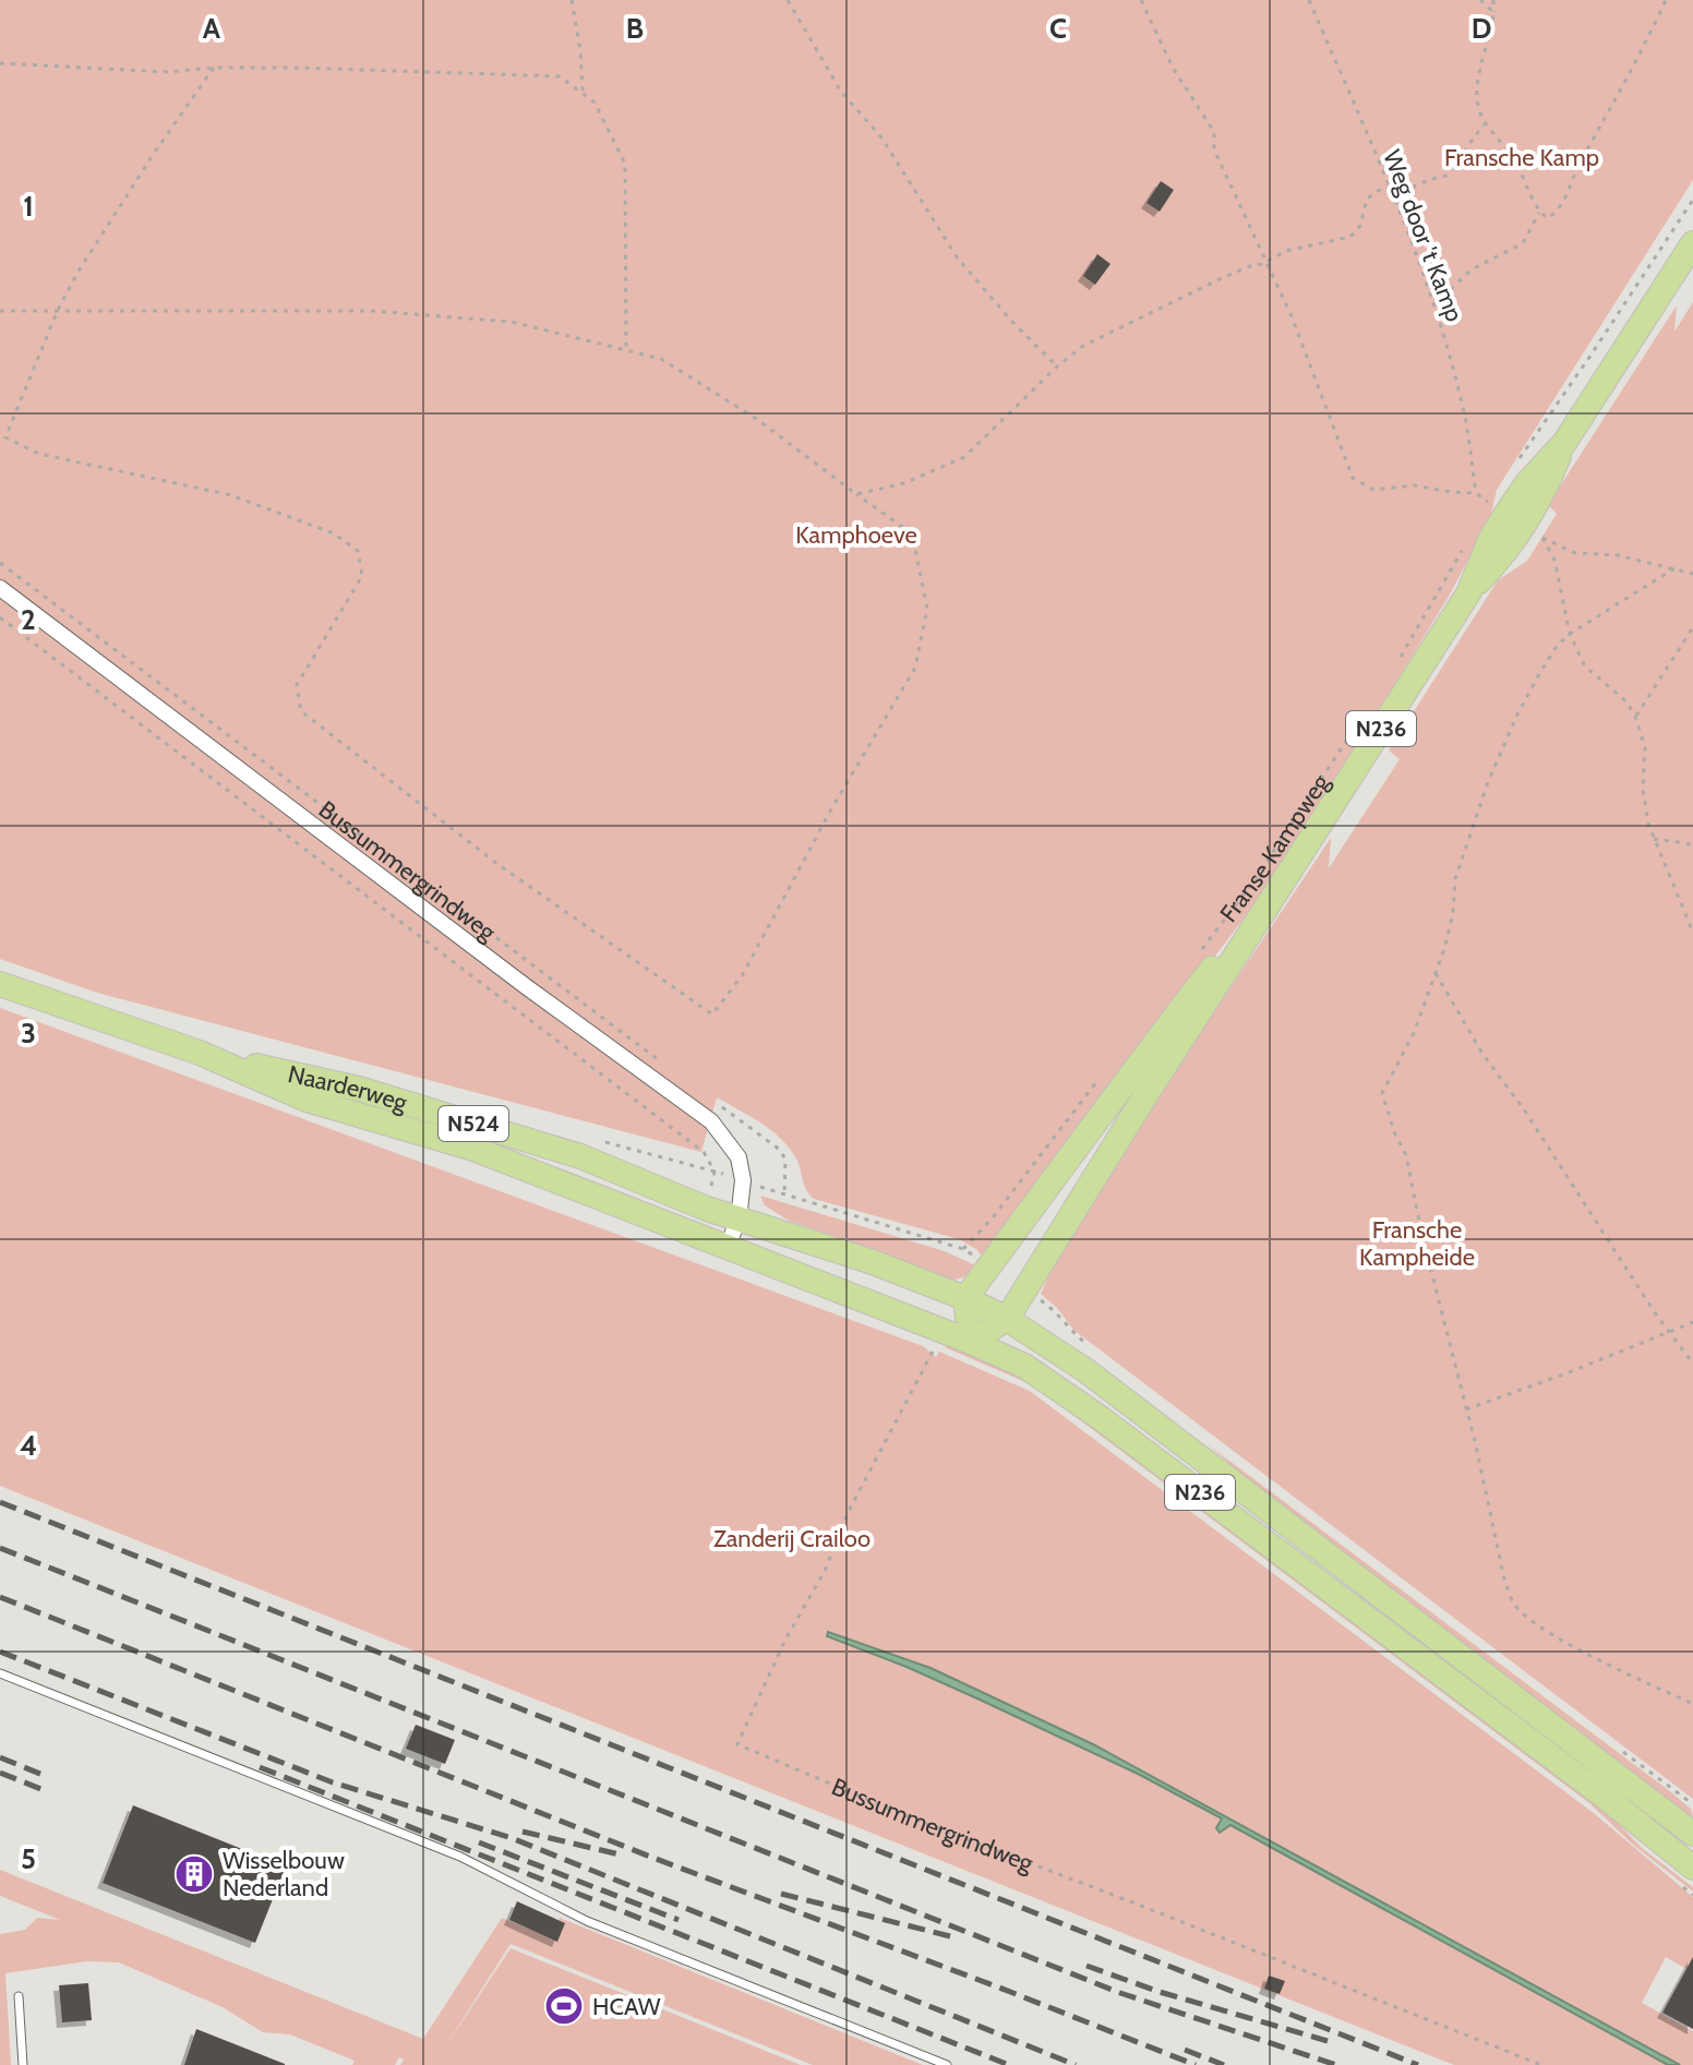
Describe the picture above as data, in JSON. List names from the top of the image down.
{
  "streets": {
    "main road": [
      "N236",
      "Franse Kampweg",
      "Naarderweg",
      "N524"
    ],
    "street": ["Bussummergrindweg"],
    "path": ["Weg door 't Kamp"]
  },
  "crossings": [
    ["N236", "Franse Kampweg"],
    ["N236", "N524"],
    ["Franse Kampweg", "N524"],
    ["Bussummergrindweg", "Naarderweg"],
    ["Bussummergrindweg", "N524"],
    ["Naarderweg", "N524"]
  ],
  "parks": [
    "Fransche Kamp",
    "Kamphoeve",
    "Fransche Kampheide",
    "Zanderij Crailoo"
  ],
  "places": {
    "building": ["Wisselbouw Nederland"],
    "sports": ["HCAW"]
  },
  "grid": {
    "columns": [
      "A",
      "B",
      "C",
      "D"
    ],
    "rows": [
      "1",
      "2",
      "3",
      "4",
      "5"
    ]
  }
}
